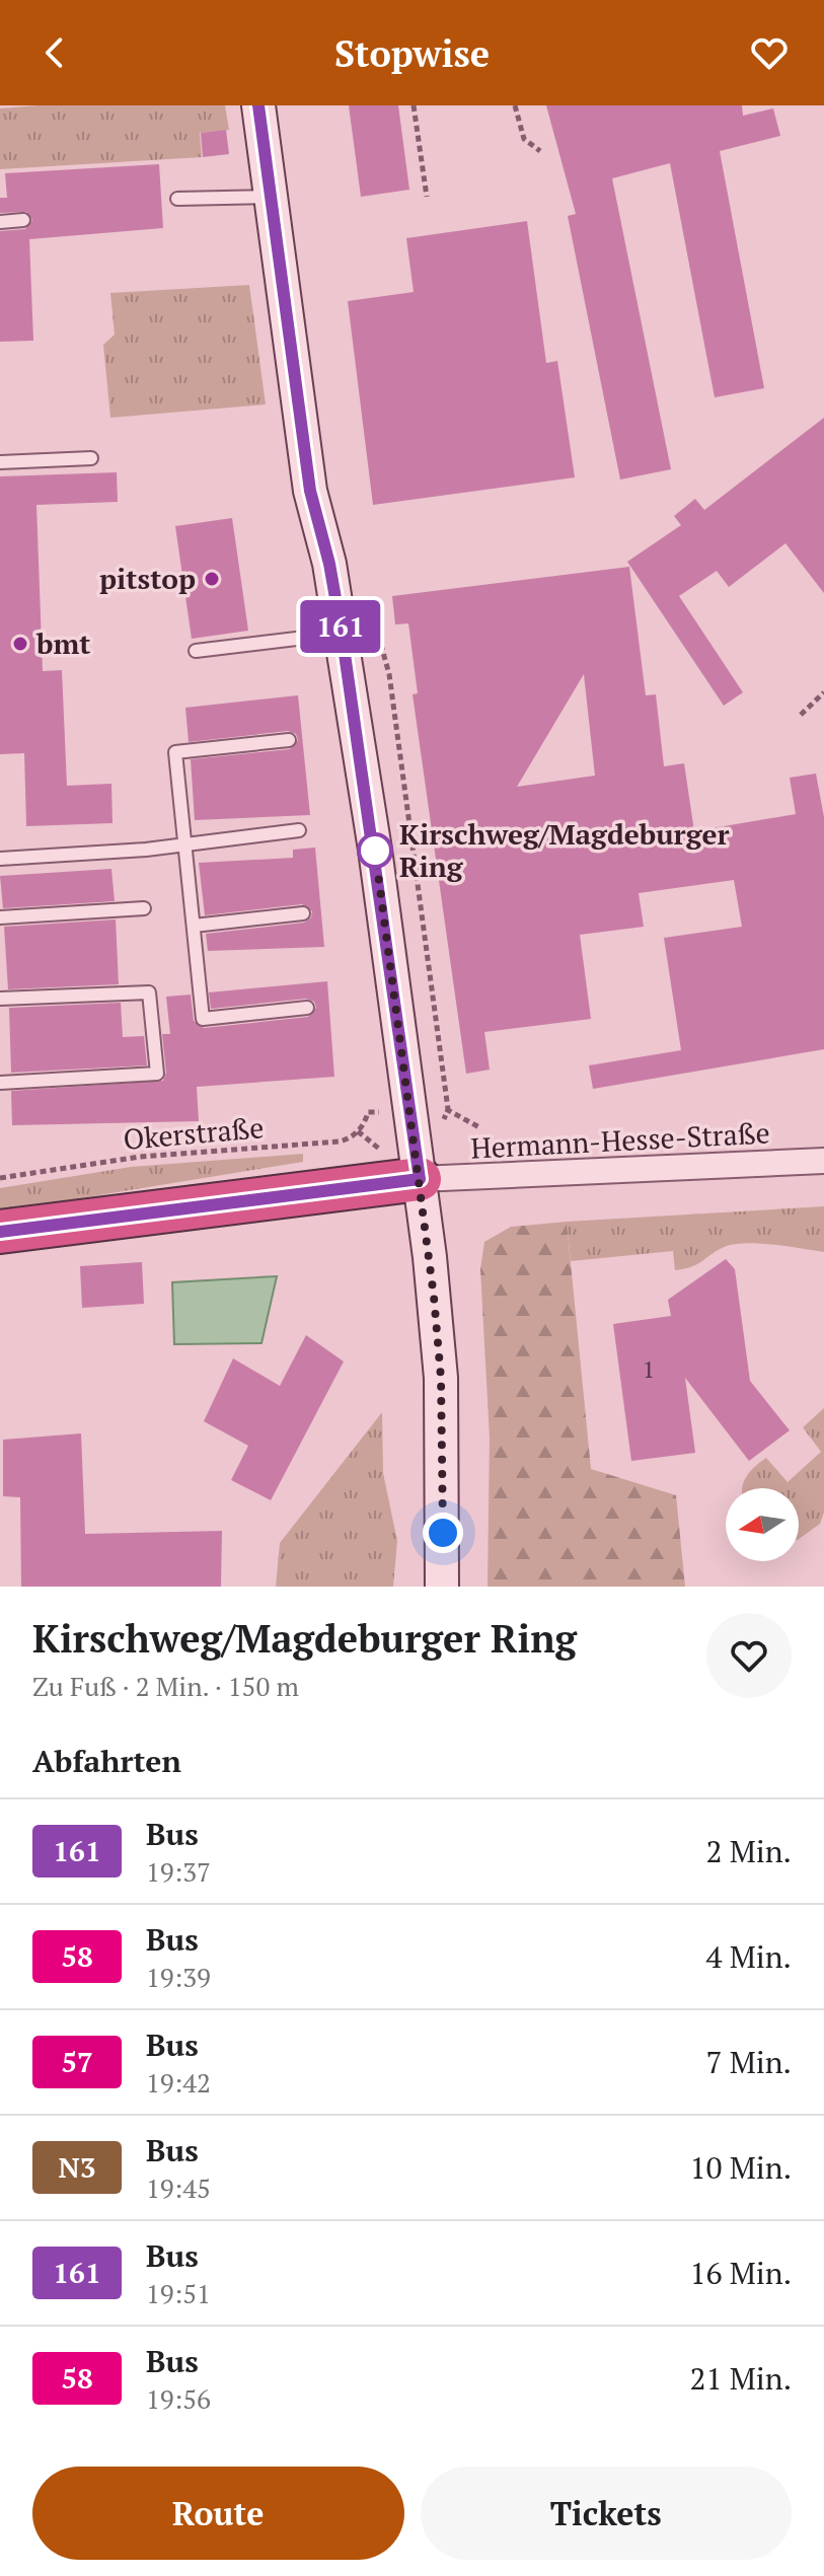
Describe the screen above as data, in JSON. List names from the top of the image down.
{
  "streets": {
    "street": ["Hermann-Hesse-Straße"],
    "path": ["Okerstraße"]
  },
  "places": ["pitstop", "bmt", "Kirschweg/Magdeburger Ring"],
  "lines": ["bus line 161"],
  "house_numbers": ["1"],
  "north": "left",
  "page": {
    "header": "Stopwise",
    "on_map": "161",
    "heading": [
      ["Kirschweg/Magdeburger Ring", "Zu Fuß · 2 Min. · 150 m"],
      "Abfahrten"
    ],
    "list": [
      {
        "mark": "161",
        "name": "Bus",
        "note": "19:37",
        "value": "2 Min."
      },
      {
        "mark": "58",
        "name": "Bus",
        "note": "19:39",
        "value": "4 Min."
      },
      {
        "mark": "57",
        "name": "Bus",
        "note": "19:42",
        "value": "7 Min."
      },
      {
        "mark": "N3",
        "name": "Bus",
        "note": "19:45",
        "value": "10 Min."
      },
      {
        "mark": "161",
        "name": "Bus",
        "note": "19:51",
        "value": "16 Min."
      },
      {
        "mark": "58",
        "name": "Bus",
        "note": "19:56",
        "value": "21 Min."
      }
    ],
    "buttons": ["Route", "Tickets"]
  }
}
